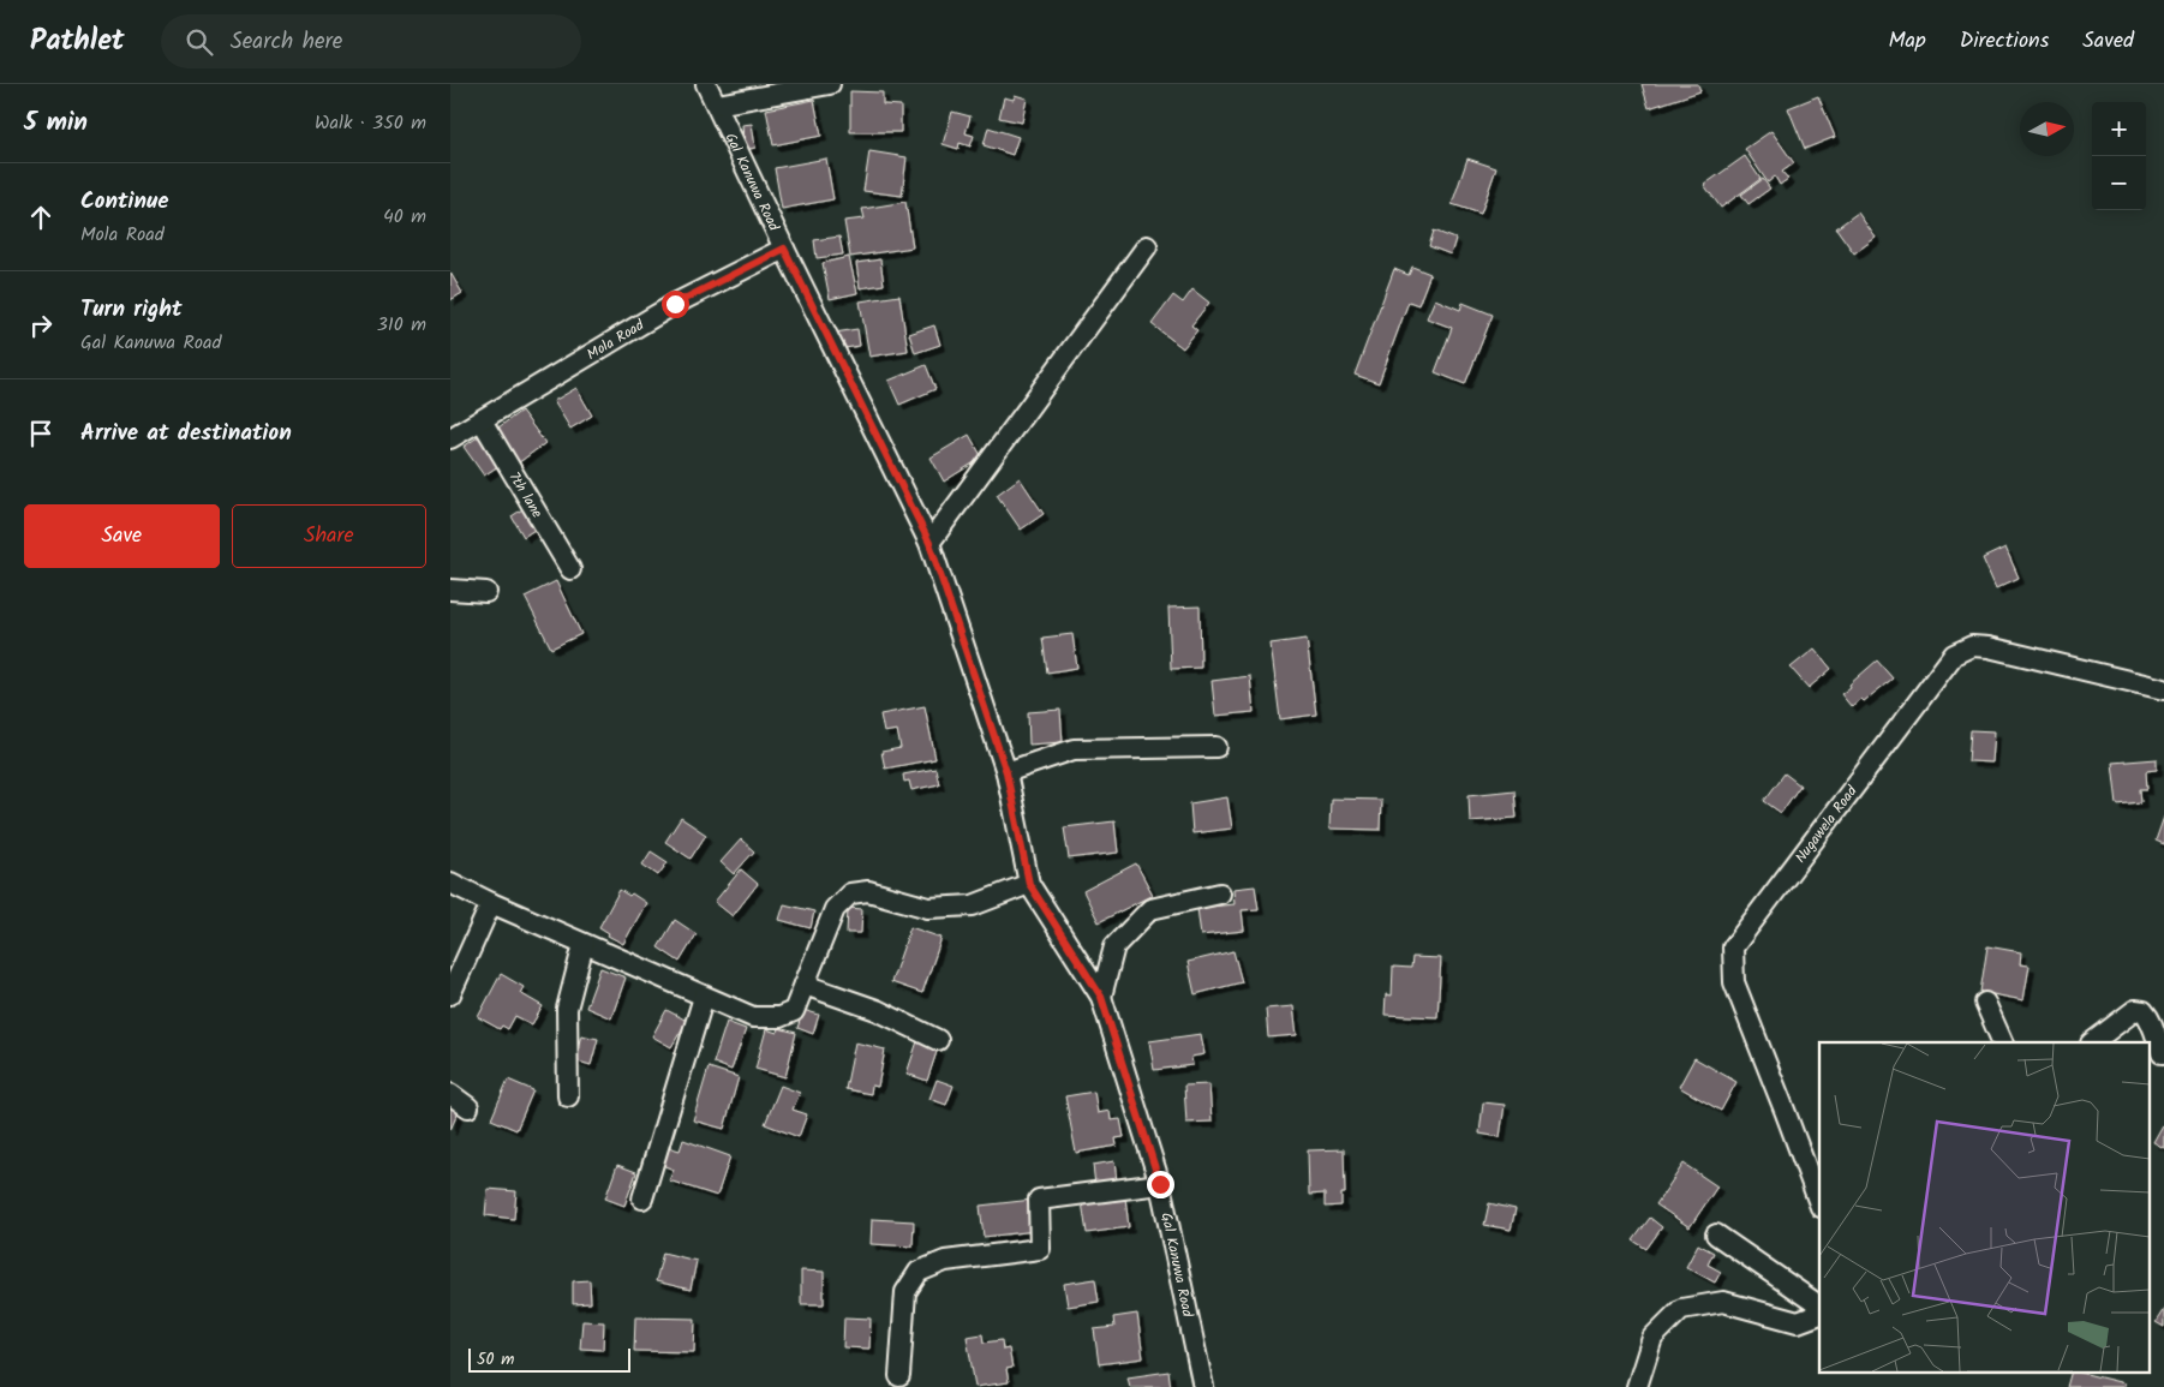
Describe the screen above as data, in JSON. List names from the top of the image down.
{
  "streets": {
    "street": [
      "Gal Kanuwa Road",
      "Mola Road",
      "7th lane",
      "Nugawela Road"
    ]
  },
  "crossings": [
    ["Gal Kanuwa Road", "Mola Road"],
    ["Mola Road", "7th lane"]
  ],
  "scale_bar": "50 m",
  "north": "right",
  "page": {
    "header": "Pathlet",
    "search": "Search here",
    "nav": ["Map", "Directions", "Saved"],
    "heading": ["5 min", "Walk · 350 m"],
    "map_buttons": ["+", "−"],
    "list": [
      ["Continue", "Mola Road", "40 m"],
      ["Turn right", "Gal Kanuwa Road", "310 m"],
      "Arrive at destination"
    ],
    "buttons": ["Save", "Share"],
    "scale": "50 m"
  }
}
